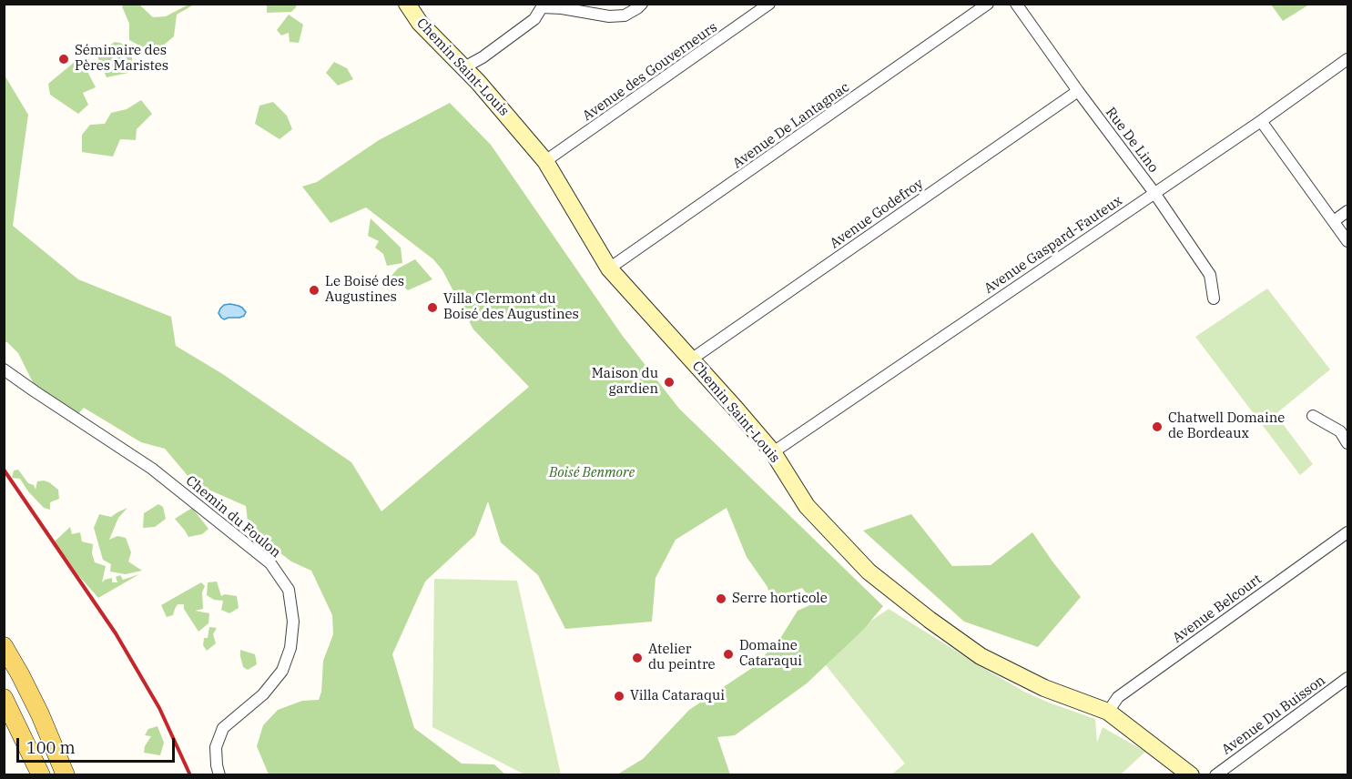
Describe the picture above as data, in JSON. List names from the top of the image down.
{
  "streets": {
    "street": [
      "Chemin Saint-Louis",
      "Avenue des Gouverneurs",
      "Avenue De Lantagnac",
      "Rue De Lino",
      "Avenue Godefroy",
      "Avenue Gaspard-Fauteux",
      "Chemin du Foulon",
      "Avenue Belcourt",
      "Avenue Du Buisson"
    ]
  },
  "crossings": [
    ["Chemin Saint-Louis", "Avenue des Gouverneurs"],
    ["Chemin Saint-Louis", "Avenue De Lantagnac"],
    ["Chemin Saint-Louis", "Avenue Godefroy"],
    ["Chemin Saint-Louis", "Avenue Gaspard-Fauteux"],
    ["Chemin Saint-Louis", "Avenue Belcourt"],
    ["Rue De Lino", "Avenue Godefroy"],
    ["Rue De Lino", "Avenue Gaspard-Fauteux"]
  ],
  "parks": ["Boisé Benmore"],
  "places": [
    "Séminaire des Pères Maristes",
    "Le Boisé des Augustines",
    "Villa Clermont du Boisé des Augustines",
    "Maison du gardien",
    "Chatwell Domaine de Bordeaux",
    "Serre horticole",
    "Domaine Cataraqui",
    "Atelier du peintre",
    "Villa Cataraqui"
  ],
  "scale_bar": "100 m"
}
